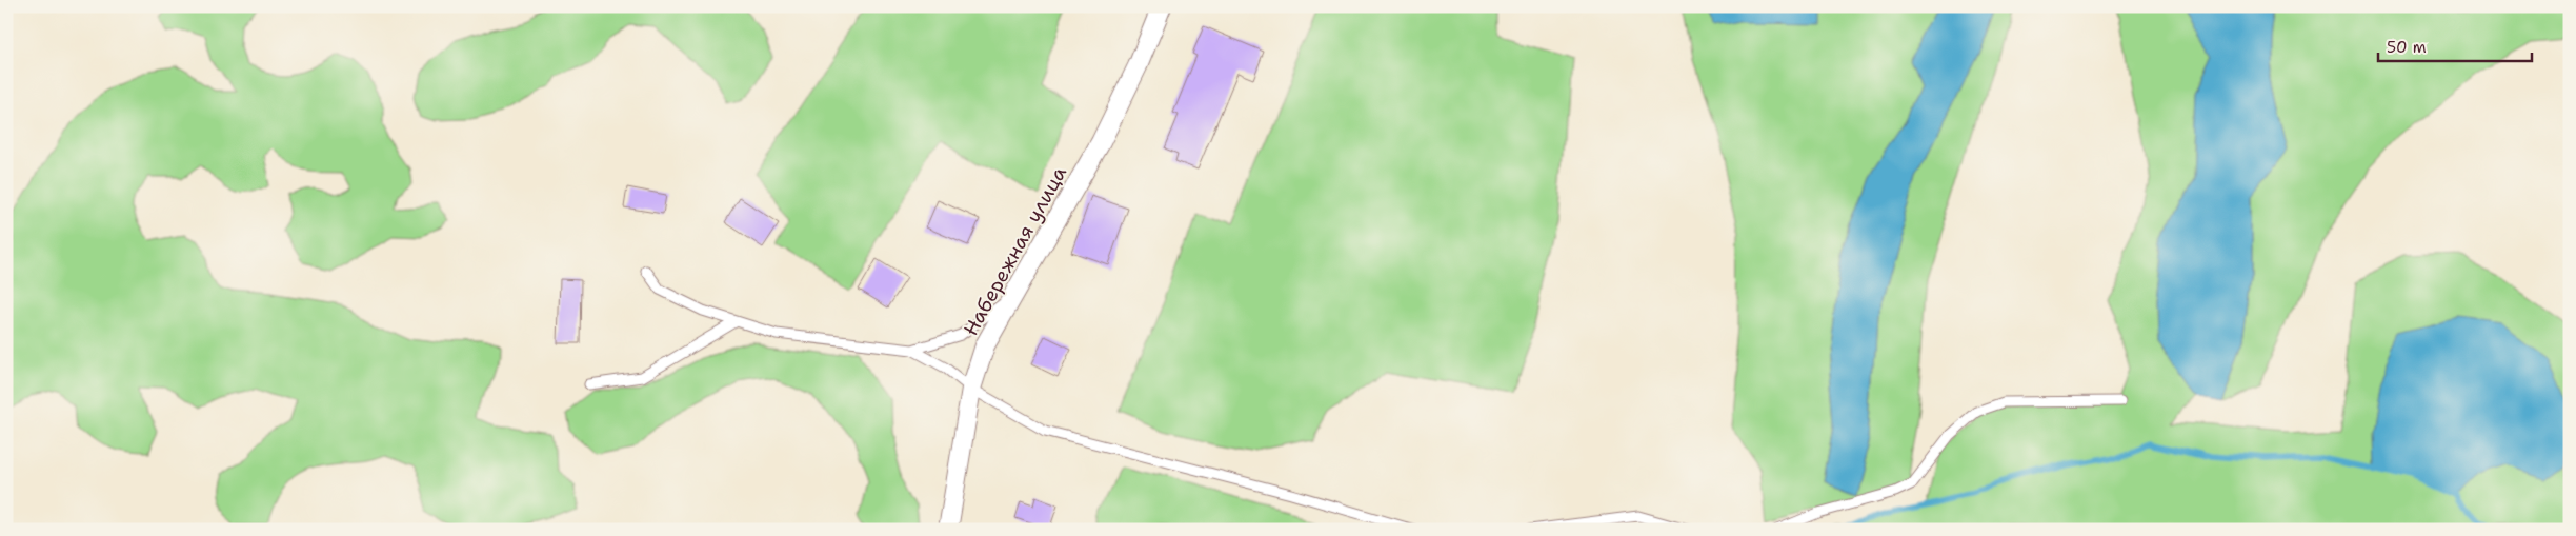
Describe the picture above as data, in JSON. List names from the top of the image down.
{
  "streets": {
    "street": ["Набережная улица"]
  },
  "scale_bar": "50 m"
}
